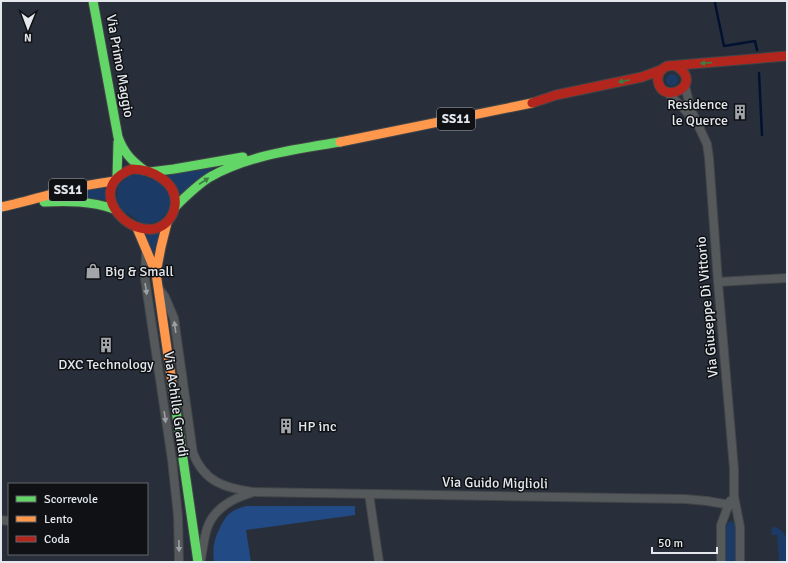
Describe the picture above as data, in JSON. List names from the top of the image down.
{
  "streets": {
    "main road": ["Via Primo Maggio", "SS11"],
    "street": ["Via Giuseppe Di Vittorio", "Via Achille Grandi", "Via Guido Miglioli"]
  },
  "crossings": [
    ["Via Primo Maggio", "SS11"],
    ["SS11", "Via Giuseppe Di Vittorio"],
    ["Via Giuseppe Di Vittorio", "Via Guido Miglioli"]
  ],
  "one_way": ["Via Achille Grandi"],
  "places": {
    "building": ["Residence le Querce", "DXC Technology", "HP inc"],
    "shop": ["Big & Small"]
  },
  "legend": ["Scorrevole", "Lento", "Coda"],
  "scale_bar": "50 m",
  "north": "bottom"
}
